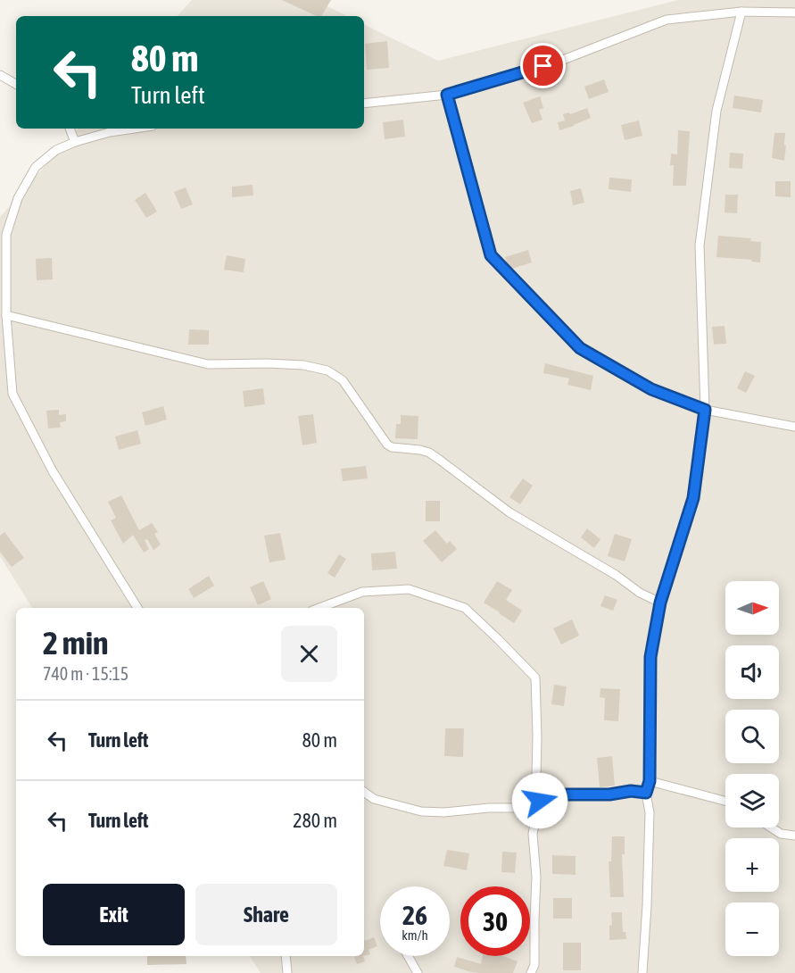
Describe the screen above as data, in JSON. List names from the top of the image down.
{
  "north": "right",
  "page": {
    "turn": ["80 m", "Turn left"],
    "map_buttons": ["+", "−"],
    "heading": ["2 min", "740 m · 15:15"],
    "list": [
      {
        "name": "Turn left",
        "value": "80 m"
      },
      {
        "name": "Turn left",
        "value": "280 m"
      }
    ],
    "buttons": ["Exit", "Share"],
    "speed": "26 km/h",
    "limit": "30"
  }
}
